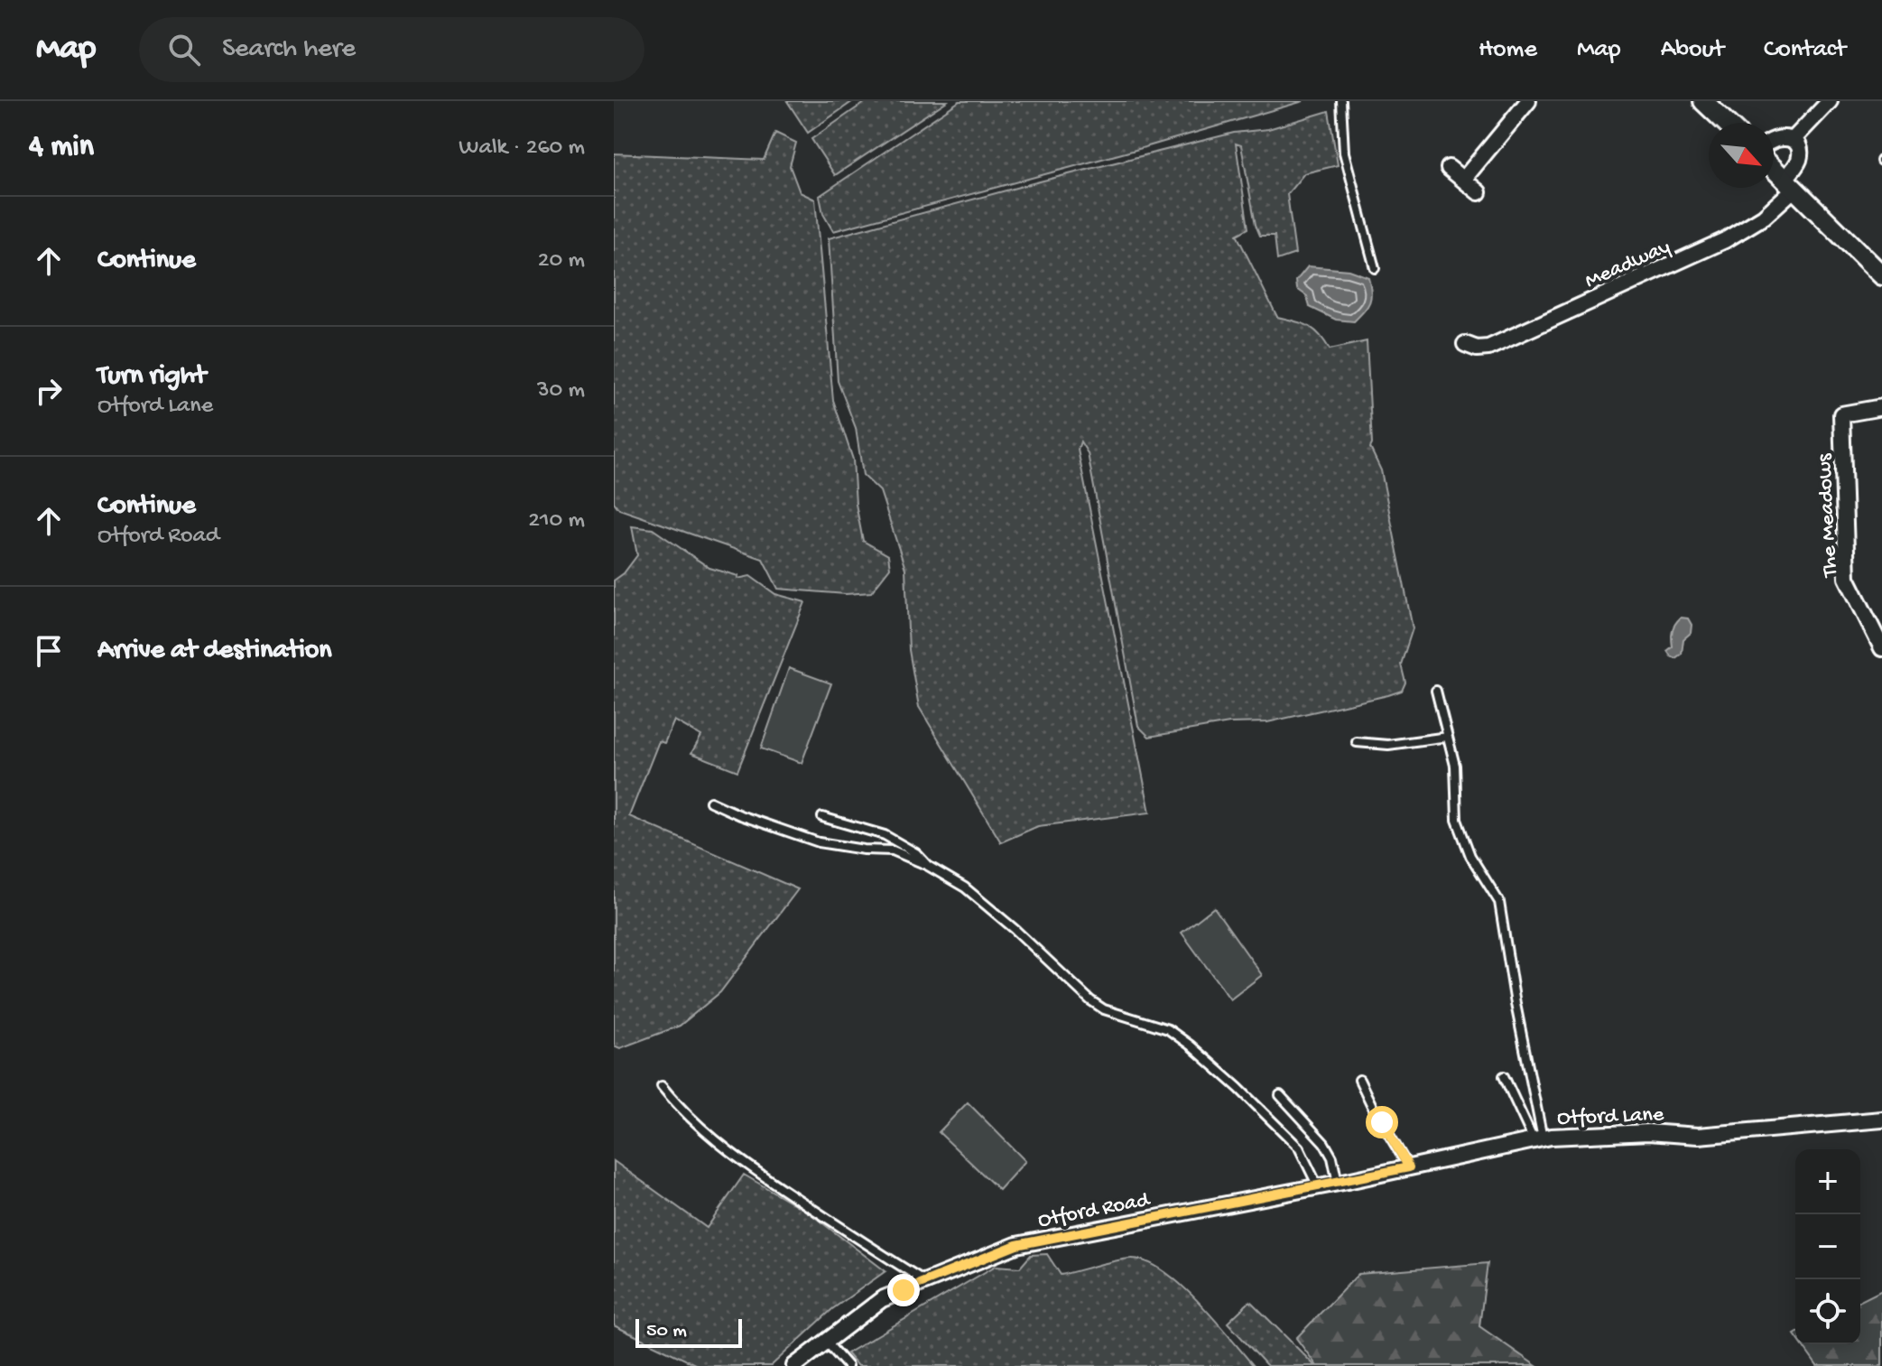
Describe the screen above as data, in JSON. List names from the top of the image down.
{
  "streets": {
    "street": [
      "Meadway",
      "The Meadows",
      "Otford Lane",
      "Otford Road"
    ]
  },
  "crossings": [
    ["Otford Lane", "Otford Road"]
  ],
  "scale_bar": "50 m",
  "north": "bottom right",
  "page": {
    "header": "Map",
    "search": "Search here",
    "nav": [
      "Home",
      "Map",
      "About",
      "Contact"
    ],
    "heading": ["4 min", "Walk · 260 m"],
    "list": [
      ["Continue", "20 m"],
      ["Turn right", "Otford Lane", "30 m"],
      ["Continue", "Otford Road", "210 m"],
      "Arrive at destination"
    ],
    "map_buttons": ["+", "−"],
    "scale": "50 m"
  }
}
